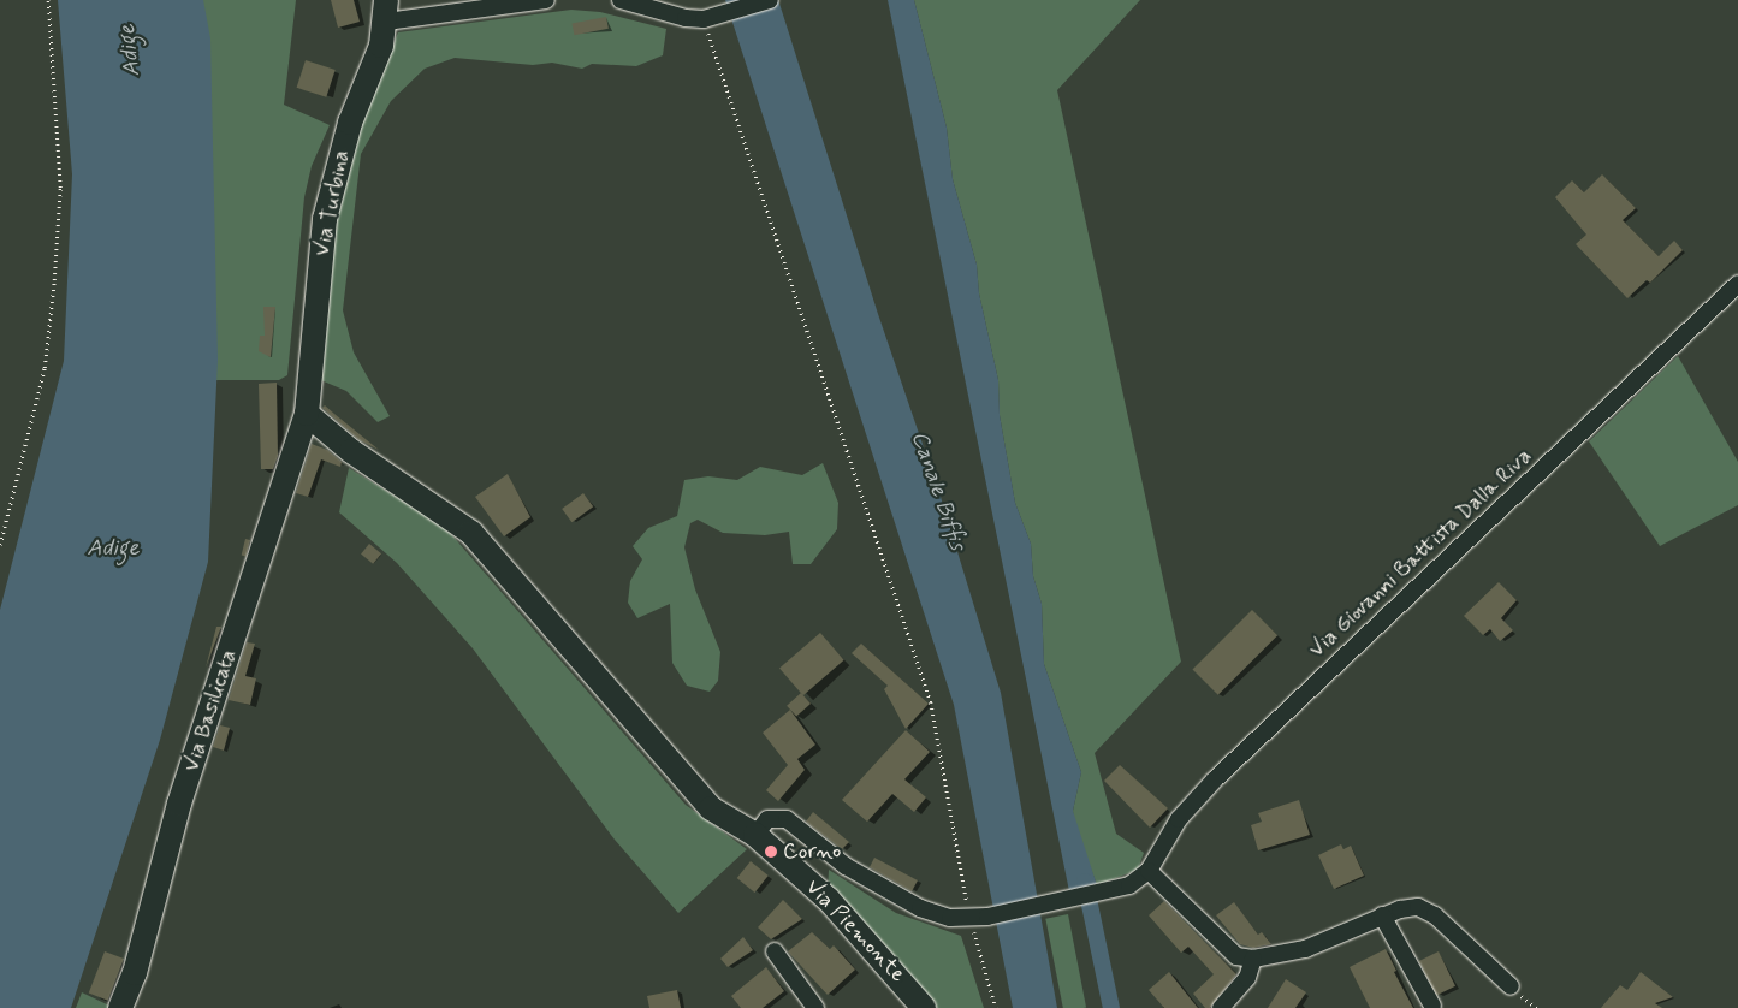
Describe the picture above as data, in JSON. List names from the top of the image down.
{
  "streets": {
    "street": [
      "Via Turbina",
      "Via Giovanni Battista Dalla Riva",
      "Via Basilicata",
      "Via Piemonte"
    ]
  },
  "crossings": [
    ["Via Turbina", "Via Basilicata"],
    ["Via Turbina", "Via Piemonte"],
    ["Via Giovanni Battista Dalla Riva", "Via Piemonte"],
    ["Via Basilicata", "Via Piemonte"]
  ],
  "water": ["Adige", "Canale Biffis"],
  "places": ["Corno"]
}
